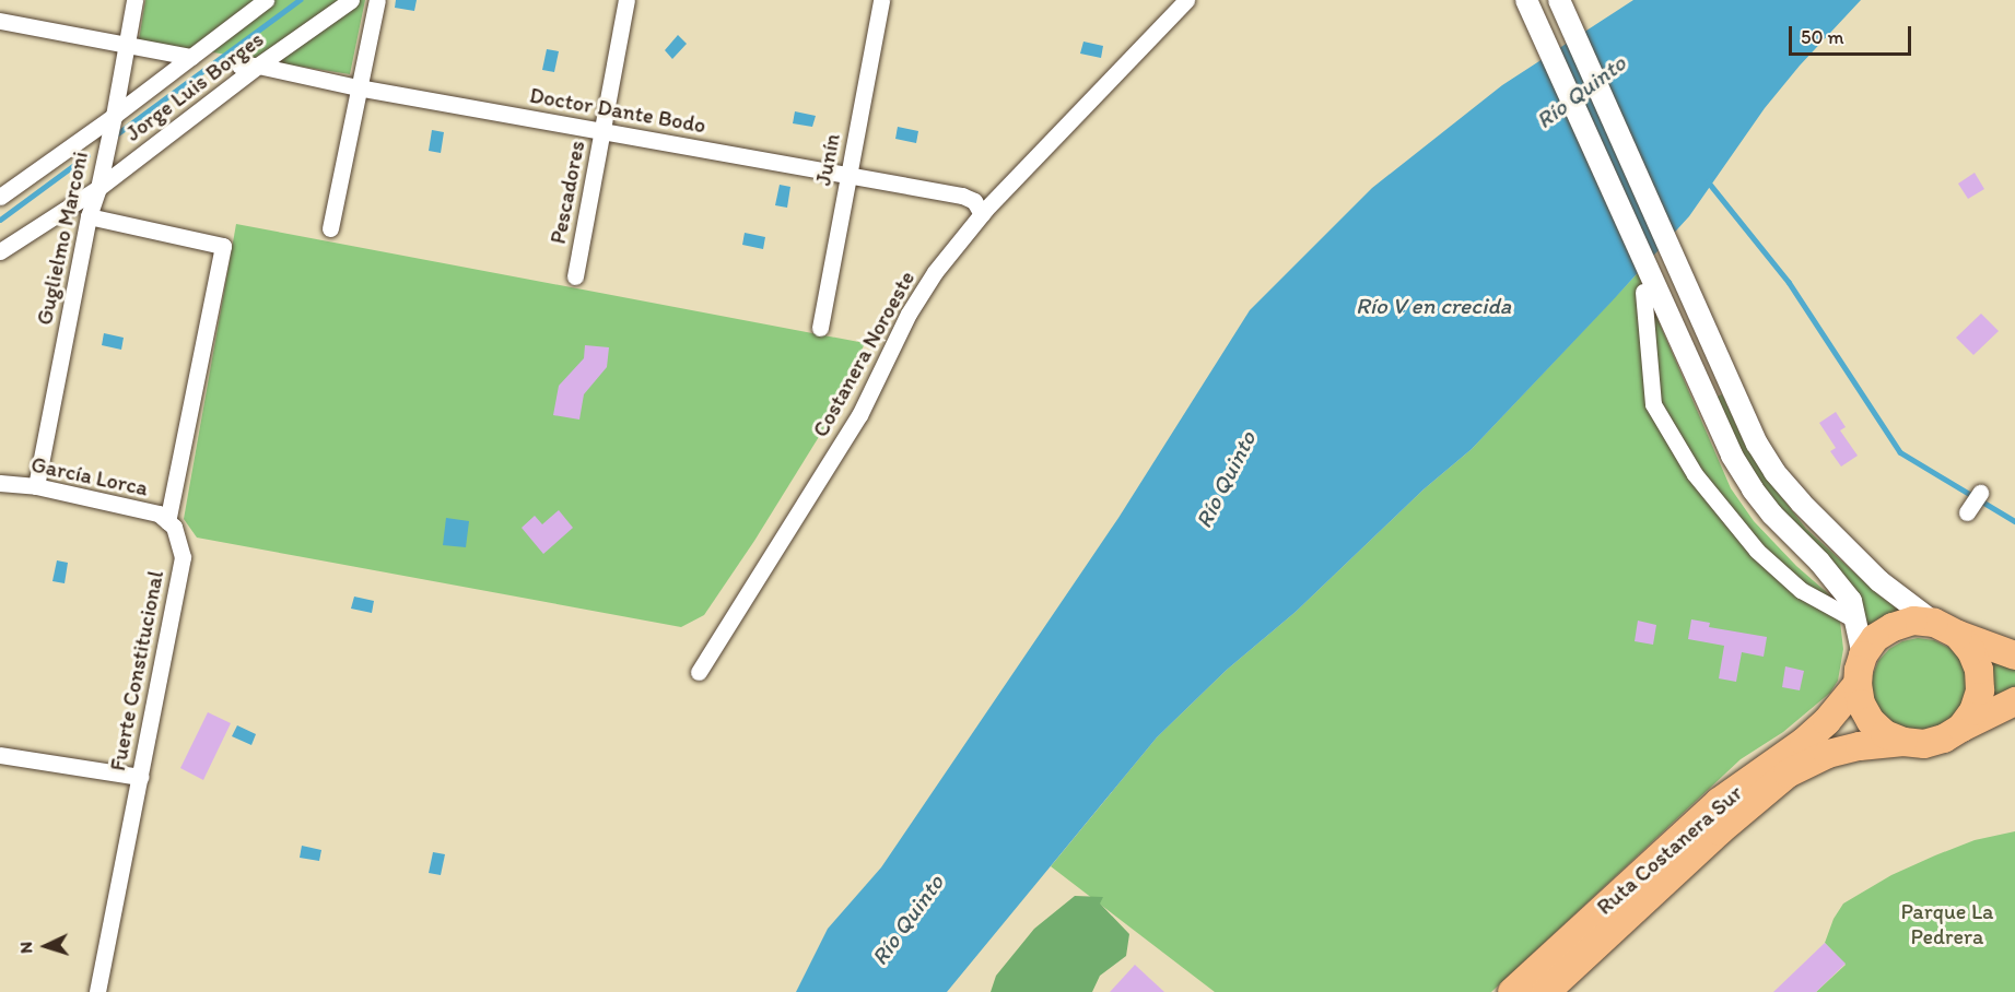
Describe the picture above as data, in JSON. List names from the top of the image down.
{
  "streets": {
    "main road": ["Ruta Costanera Sur"],
    "street": [
      "Jorge Luis Borges",
      "Doctor Dante Bodo",
      "Junín",
      "Pescadores",
      "Guglielmo Marconi",
      "Costanera Noroeste",
      "García Lorca",
      "Fuerte Constitucional"
    ]
  },
  "crossings": [
    ["Jorge Luis Borges", "Doctor Dante Bodo"],
    ["Jorge Luis Borges", "Guglielmo Marconi"],
    ["Doctor Dante Bodo", "Junín"],
    ["Doctor Dante Bodo", "Pescadores"],
    ["Doctor Dante Bodo", "Costanera Noroeste"],
    ["Guglielmo Marconi", "García Lorca"],
    ["García Lorca", "Fuerte Constitucional"]
  ],
  "water": ["Río Quinto", "Río V en crecida"],
  "parks": ["Parque La Pedrera"],
  "scale_bar": "50 m",
  "north": "left"
}
